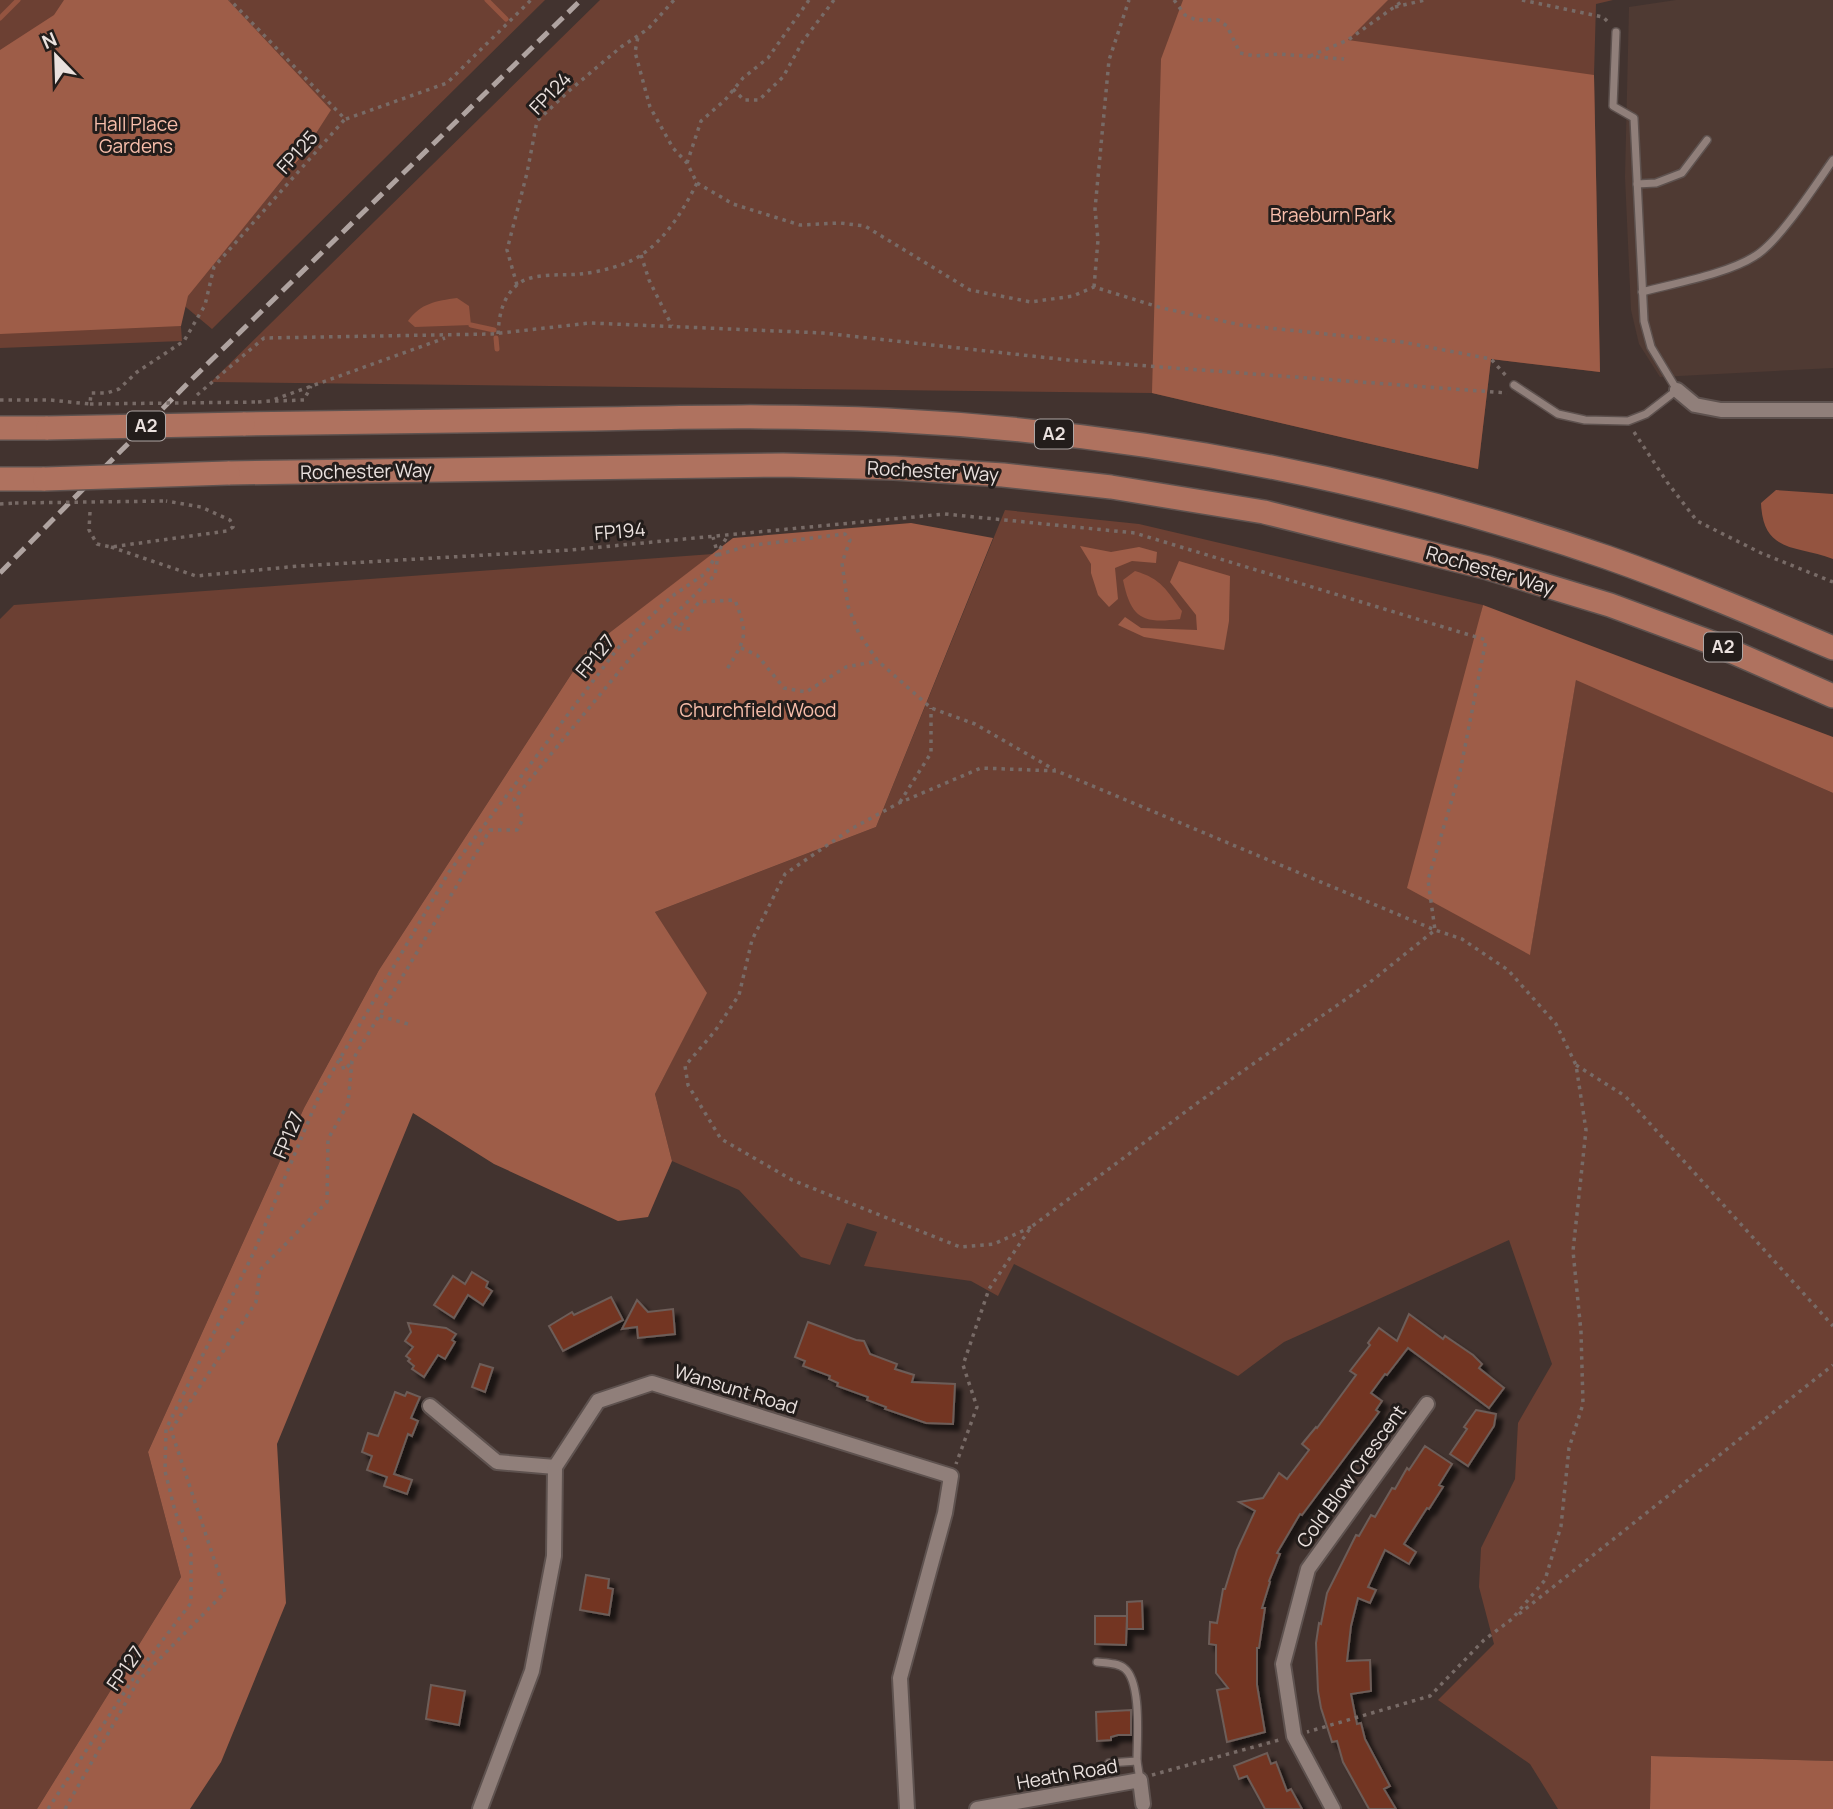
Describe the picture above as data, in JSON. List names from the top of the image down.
{
  "streets": {
    "highway": ["A2", "Rochester Way"],
    "street": ["Wansunt Road", "Cold Blow Crescent", "Heath Road"],
    "path": [
      "FP124",
      "FP125",
      "FP194",
      "FP127"
    ]
  },
  "crossings": [
    ["FP194", "FP127"]
  ],
  "parks": ["Hall Place Gardens", "Braeburn Park", "Churchfield Wood"],
  "north": "top left"
}
